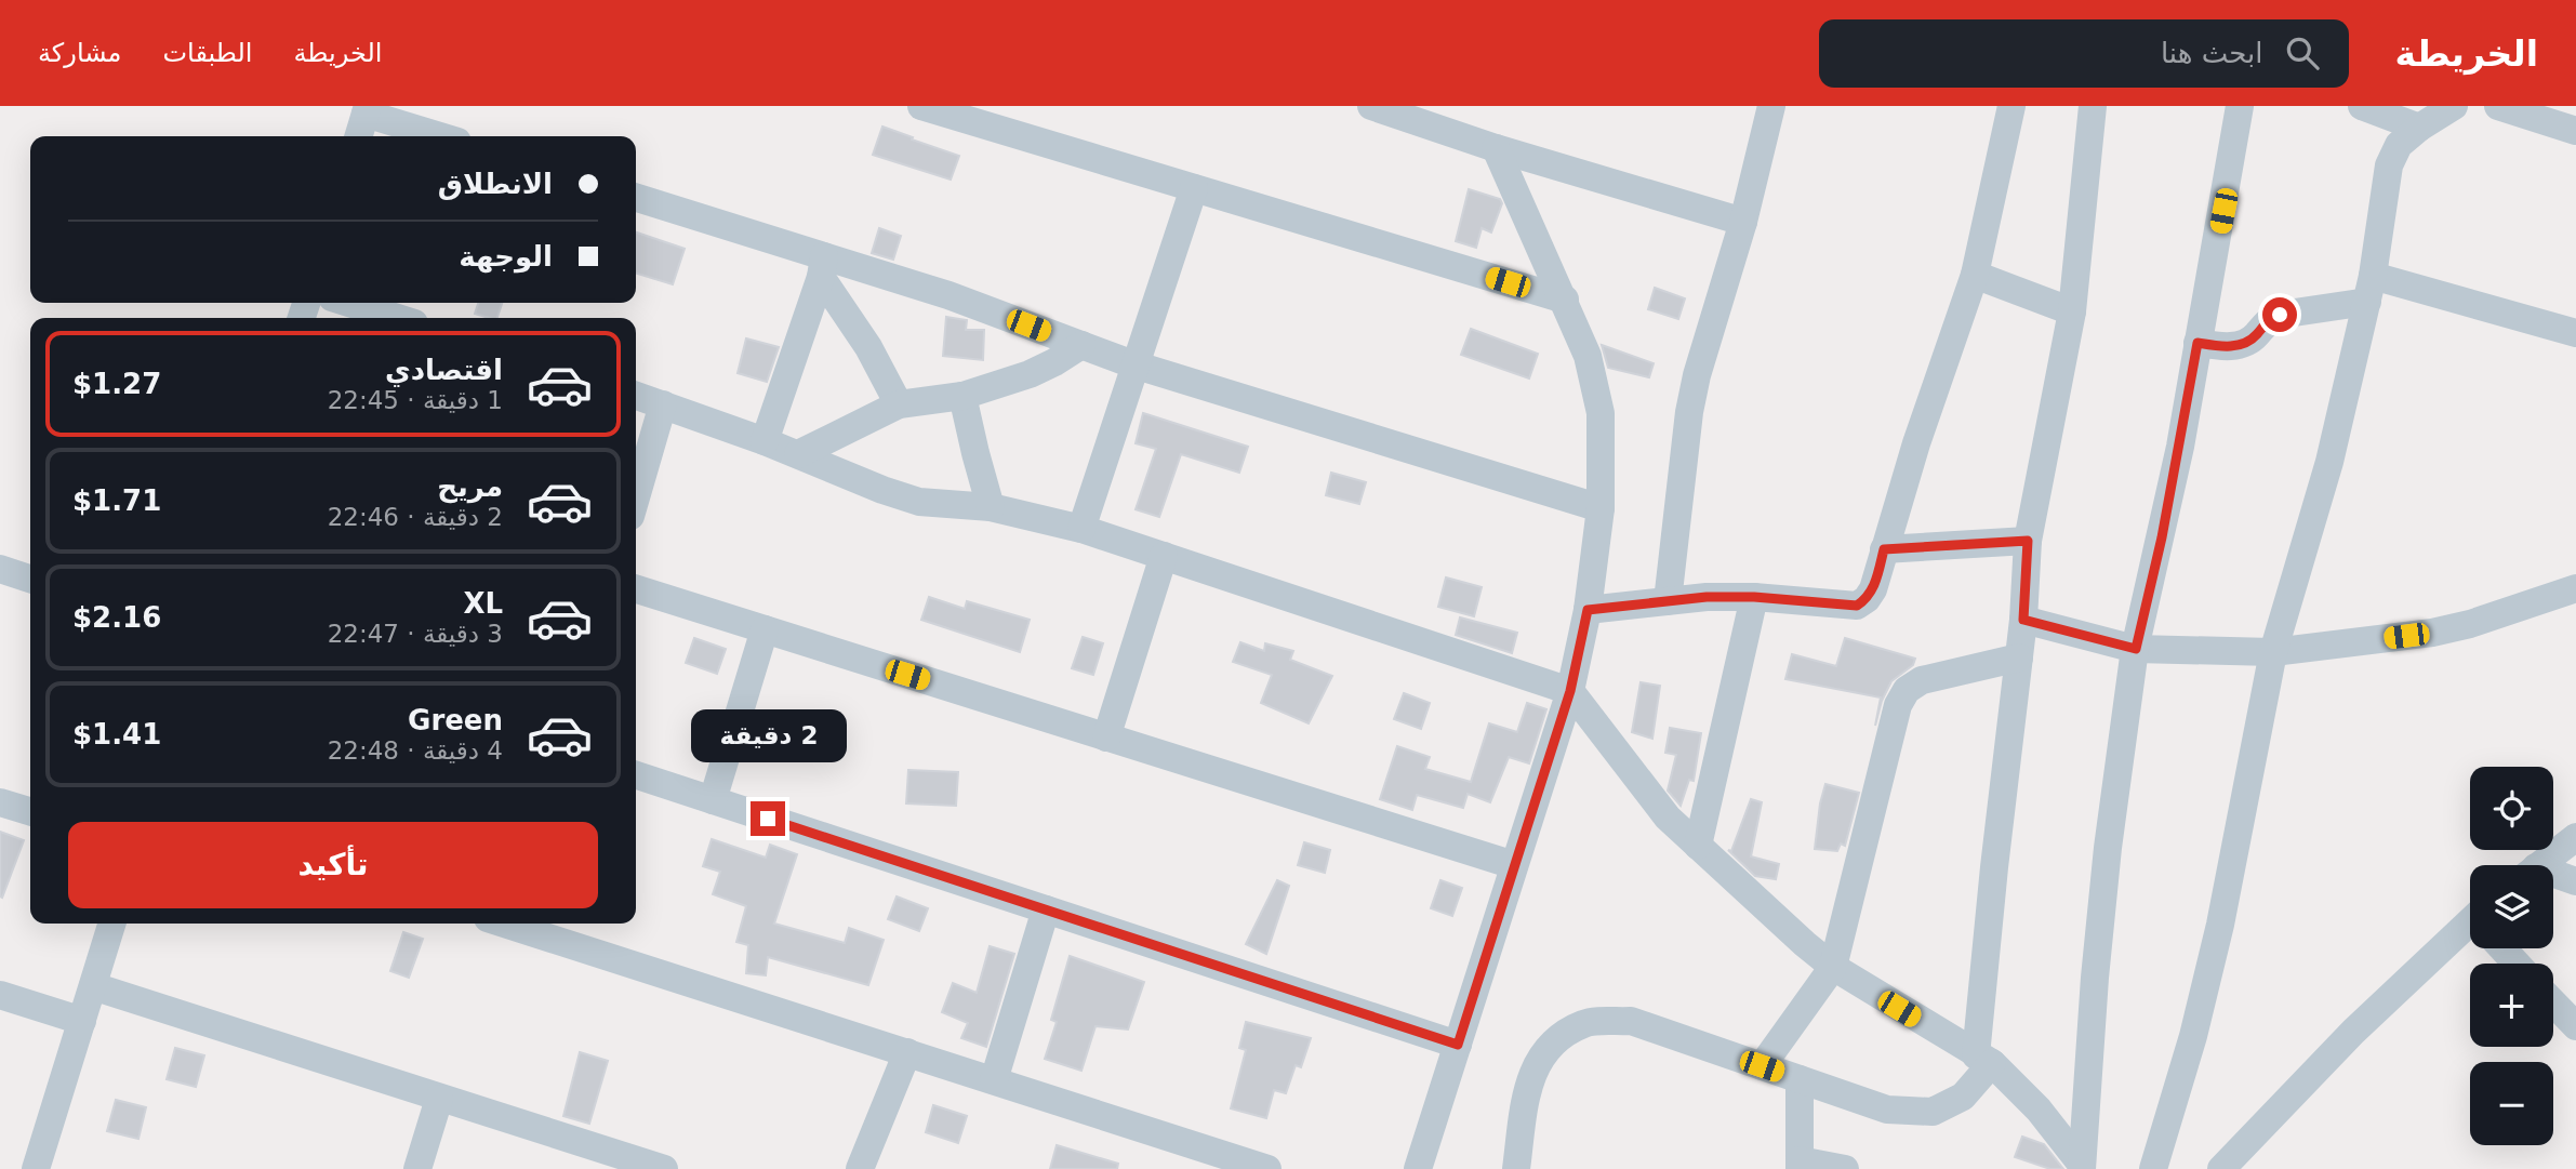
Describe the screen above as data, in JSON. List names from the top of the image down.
{
  "page": {
    "header": "الخريطة",
    "search": "ابحث هنا",
    "nav": ["الخريطة", "الطبقات", "مشاركة"],
    "banner": ["الانطلاق", "الوجهة"],
    "list": [
      {
        "name": "اقتصادي",
        "note": "1 دقيقة · 22:45",
        "value": "$1.27"
      },
      {
        "name": "مريح",
        "note": "2 دقيقة · 22:46",
        "value": "$1.71"
      },
      {
        "name": "XL",
        "note": "3 دقيقة · 22:47",
        "value": "$2.16"
      },
      {
        "name": "Green",
        "note": "4 دقيقة · 22:48",
        "value": "$1.41"
      }
    ],
    "bubble": "2 دقيقة",
    "map_buttons": ["+", "−"],
    "buttons": "تأكيد"
  }
}
